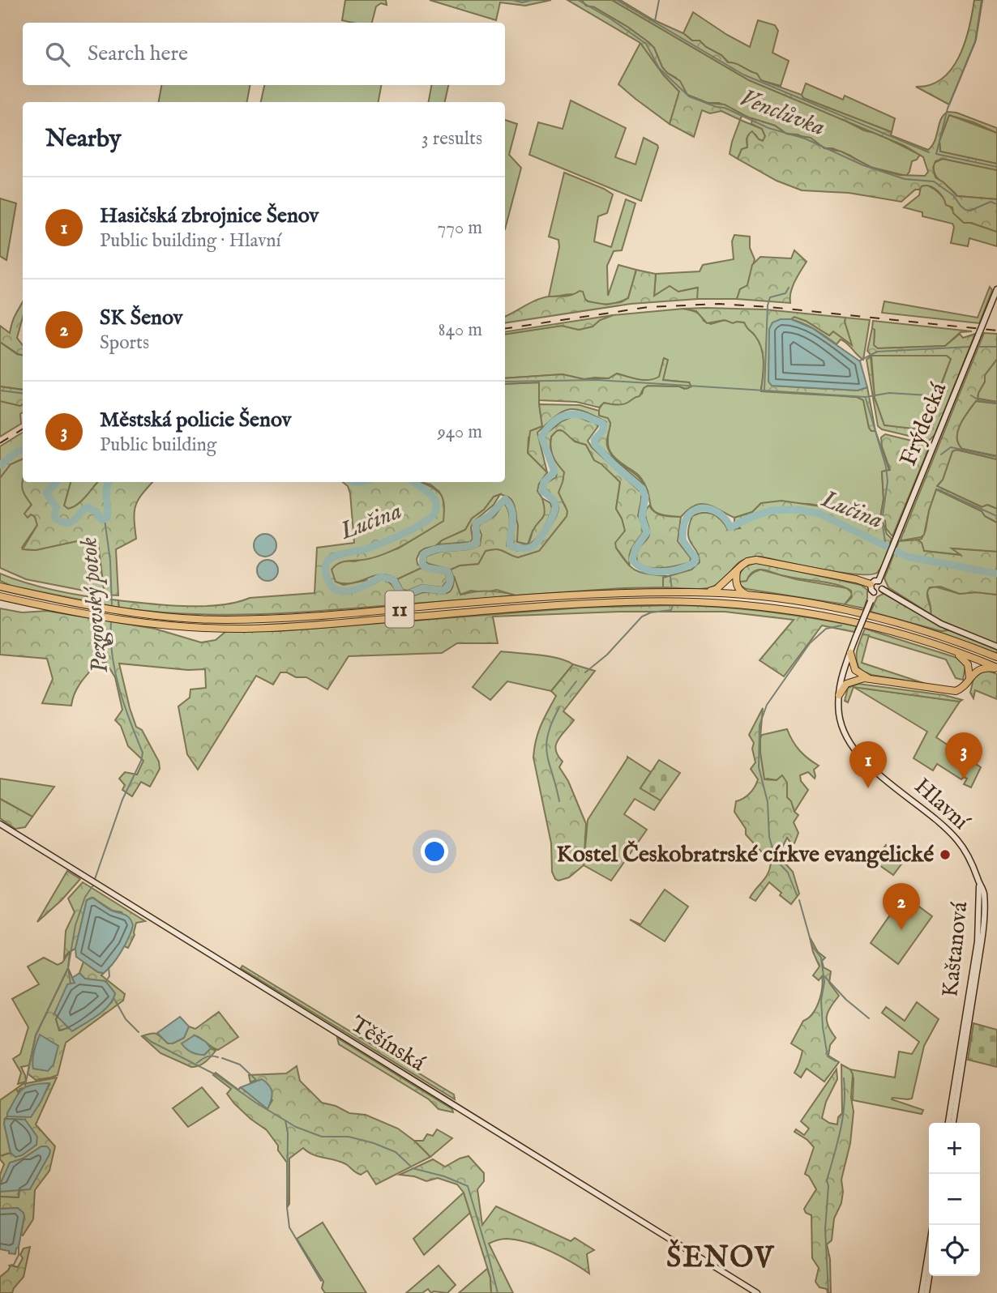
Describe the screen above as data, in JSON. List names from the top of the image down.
{
  "streets": {
    "highway": ["11"],
    "main road": [
      "Frýdecká",
      "Hlavní",
      "Kaštanová",
      "Těšínská"
    ]
  },
  "crossings": [
    ["Frýdecká", "Hlavní"],
    ["Hlavní", "Kaštanová"]
  ],
  "districts": ["ŠENOV"],
  "water": ["Venclůvka", "Lučina", "Pezgovský potok"],
  "places": ["Kostel Českobratrské církve evangelické"],
  "page": {
    "search": "Search here",
    "heading": ["Nearby", "3 results"],
    "list": [
      {
        "mark": "1",
        "name": "Hasičská zbrojnice Šenov",
        "note": "Public building · Hlavní",
        "value": "770 m"
      },
      {
        "mark": "2",
        "name": "SK Šenov",
        "note": "Sports",
        "value": "840 m"
      },
      {
        "mark": "3",
        "name": "Městská policie Šenov",
        "note": "Public building",
        "value": "940 m"
      }
    ],
    "pins": ["3", "1", "2"],
    "map_buttons": ["+", "−"]
  }
}
